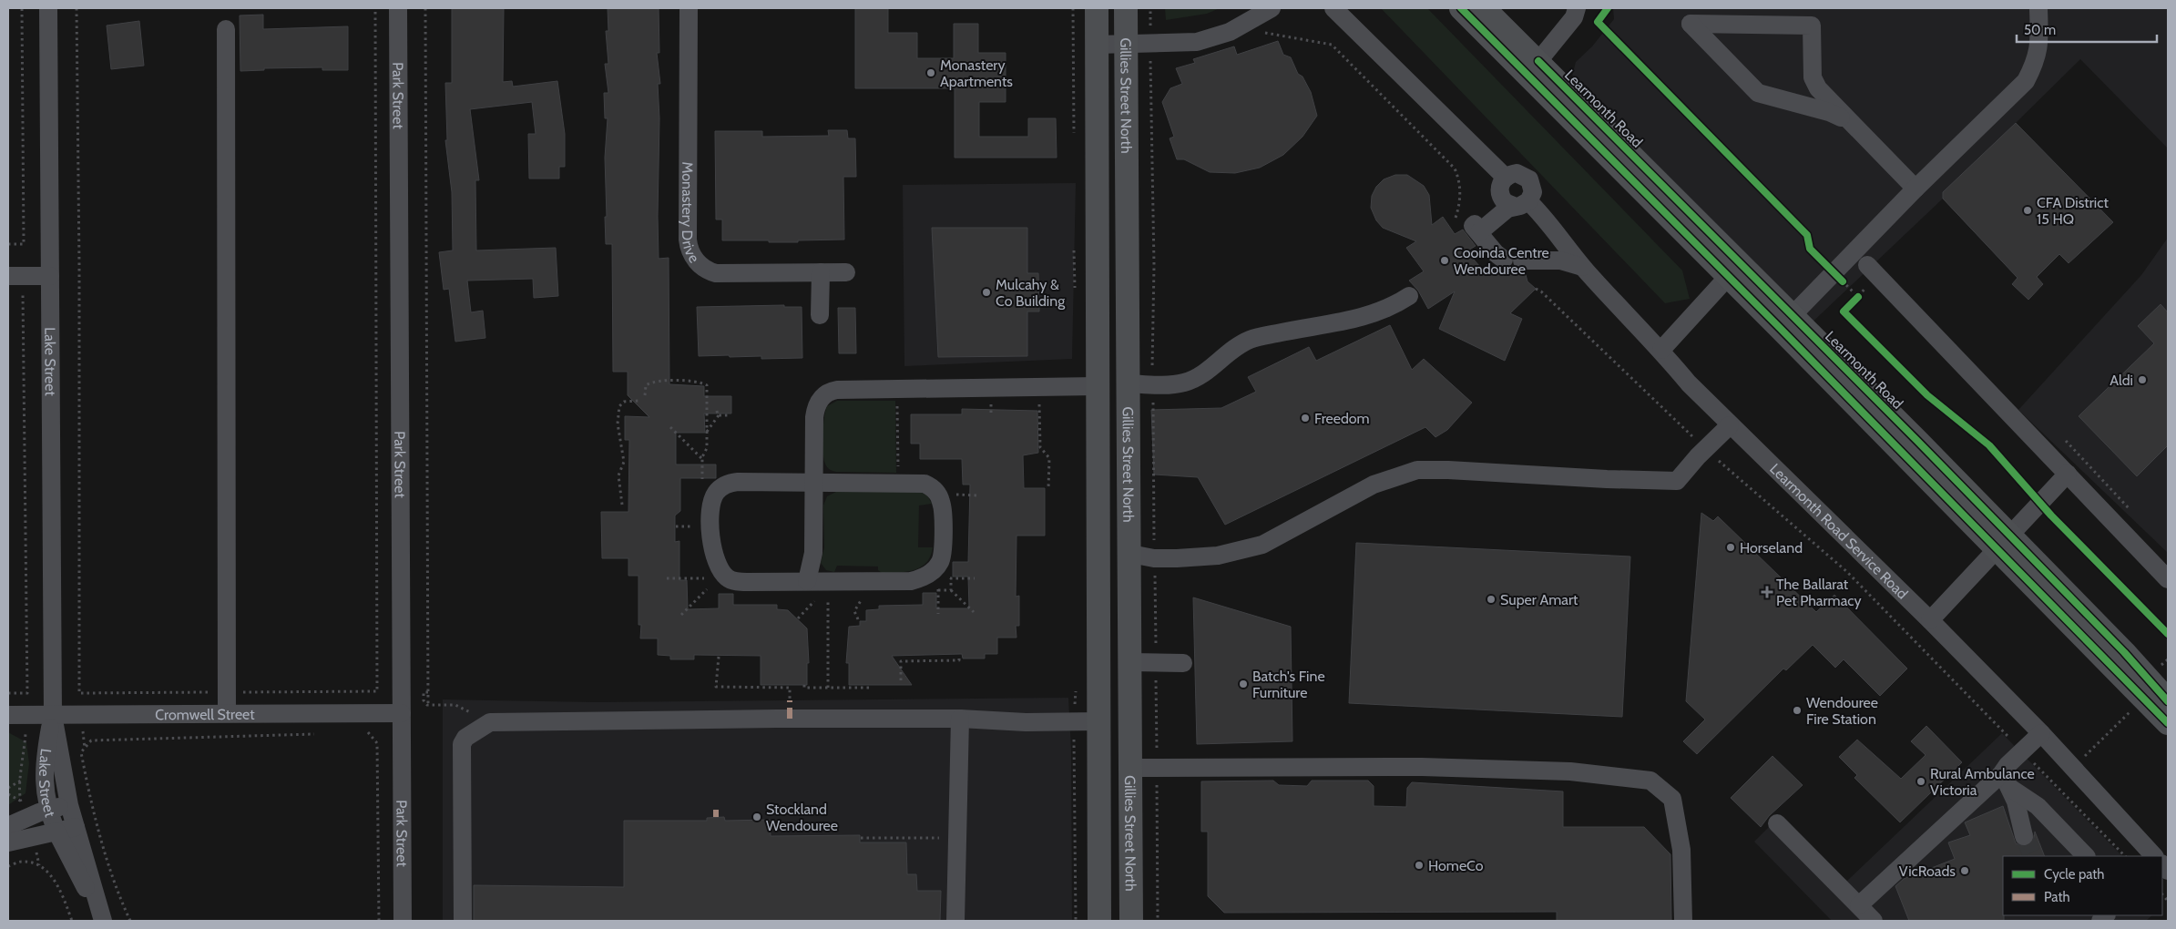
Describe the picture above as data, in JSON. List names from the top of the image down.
{
  "streets": {
    "main road": ["Gillies Street North", "Learmonth Road"],
    "street": [
      "Park Street",
      "Monastery Drive",
      "Lake Street",
      "Learmonth Road Service Road",
      "Cromwell Street"
    ]
  },
  "crossings": [
    ["Park Street", "Cromwell Street"],
    ["Lake Street", "Cromwell Street"]
  ],
  "places": {
    "other": [
      "Monastery Apartments",
      "CFA District 15 HQ",
      "Cooinda Centre Wendouree",
      "Mulcahy & Co Building",
      "Aldi",
      "Freedom",
      "Horseland",
      "Super Amart",
      "Batch's Fine Furniture",
      "Wendouree Fire Station",
      "Rural Ambulance Victoria",
      "Stockland Wendouree",
      "HomeCo",
      "VicRoads"
    ],
    "health": ["The Ballarat Pet Pharmacy"]
  },
  "legend": ["Cycle path", "Path"],
  "scale_bar": "50 m"
}
